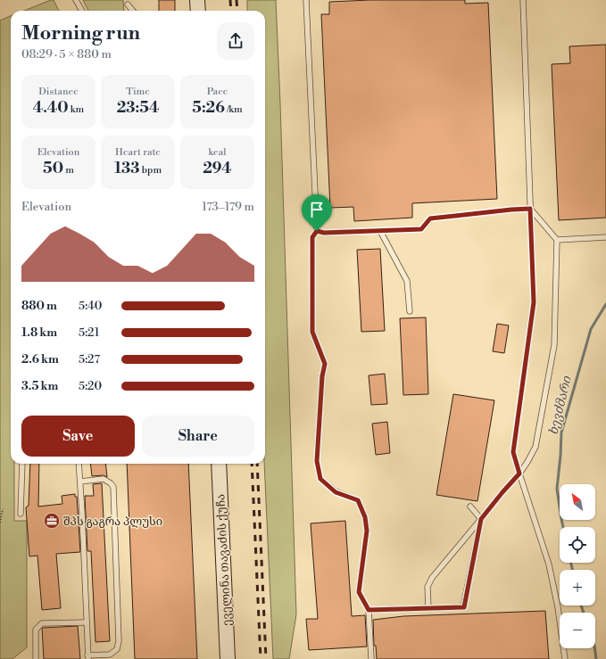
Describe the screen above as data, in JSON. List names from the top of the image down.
{
  "streets": {
    "main road": ["ეველინა თავაძის ქუჩა"]
  },
  "water": ["ხევძმარი"],
  "places": {
    "office": ["შპს გაგრა პლუსი"]
  },
  "north": "top left",
  "page": {
    "heading": ["Morning run", "08:29 · 5 × 880 m"],
    "stats": [
      ["Distance", "4.40 km"],
      ["Time", "23:54"],
      ["Pace", "5:26 /km"],
      ["Elevation", "50 m"],
      ["Heart rate", "133 bpm"],
      ["kcal", "294"]
    ],
    "chart": ["Elevation", "173–179 m"],
    "list": [
      {
        "name": "880 m",
        "note": "5:40"
      },
      {
        "name": "1.8 km",
        "note": "5:21"
      },
      {
        "name": "2.6 km",
        "note": "5:27"
      },
      {
        "name": "3.5 km",
        "note": "5:20"
      }
    ],
    "buttons": ["Save", "Share"],
    "map_buttons": ["+", "−"]
  }
}
